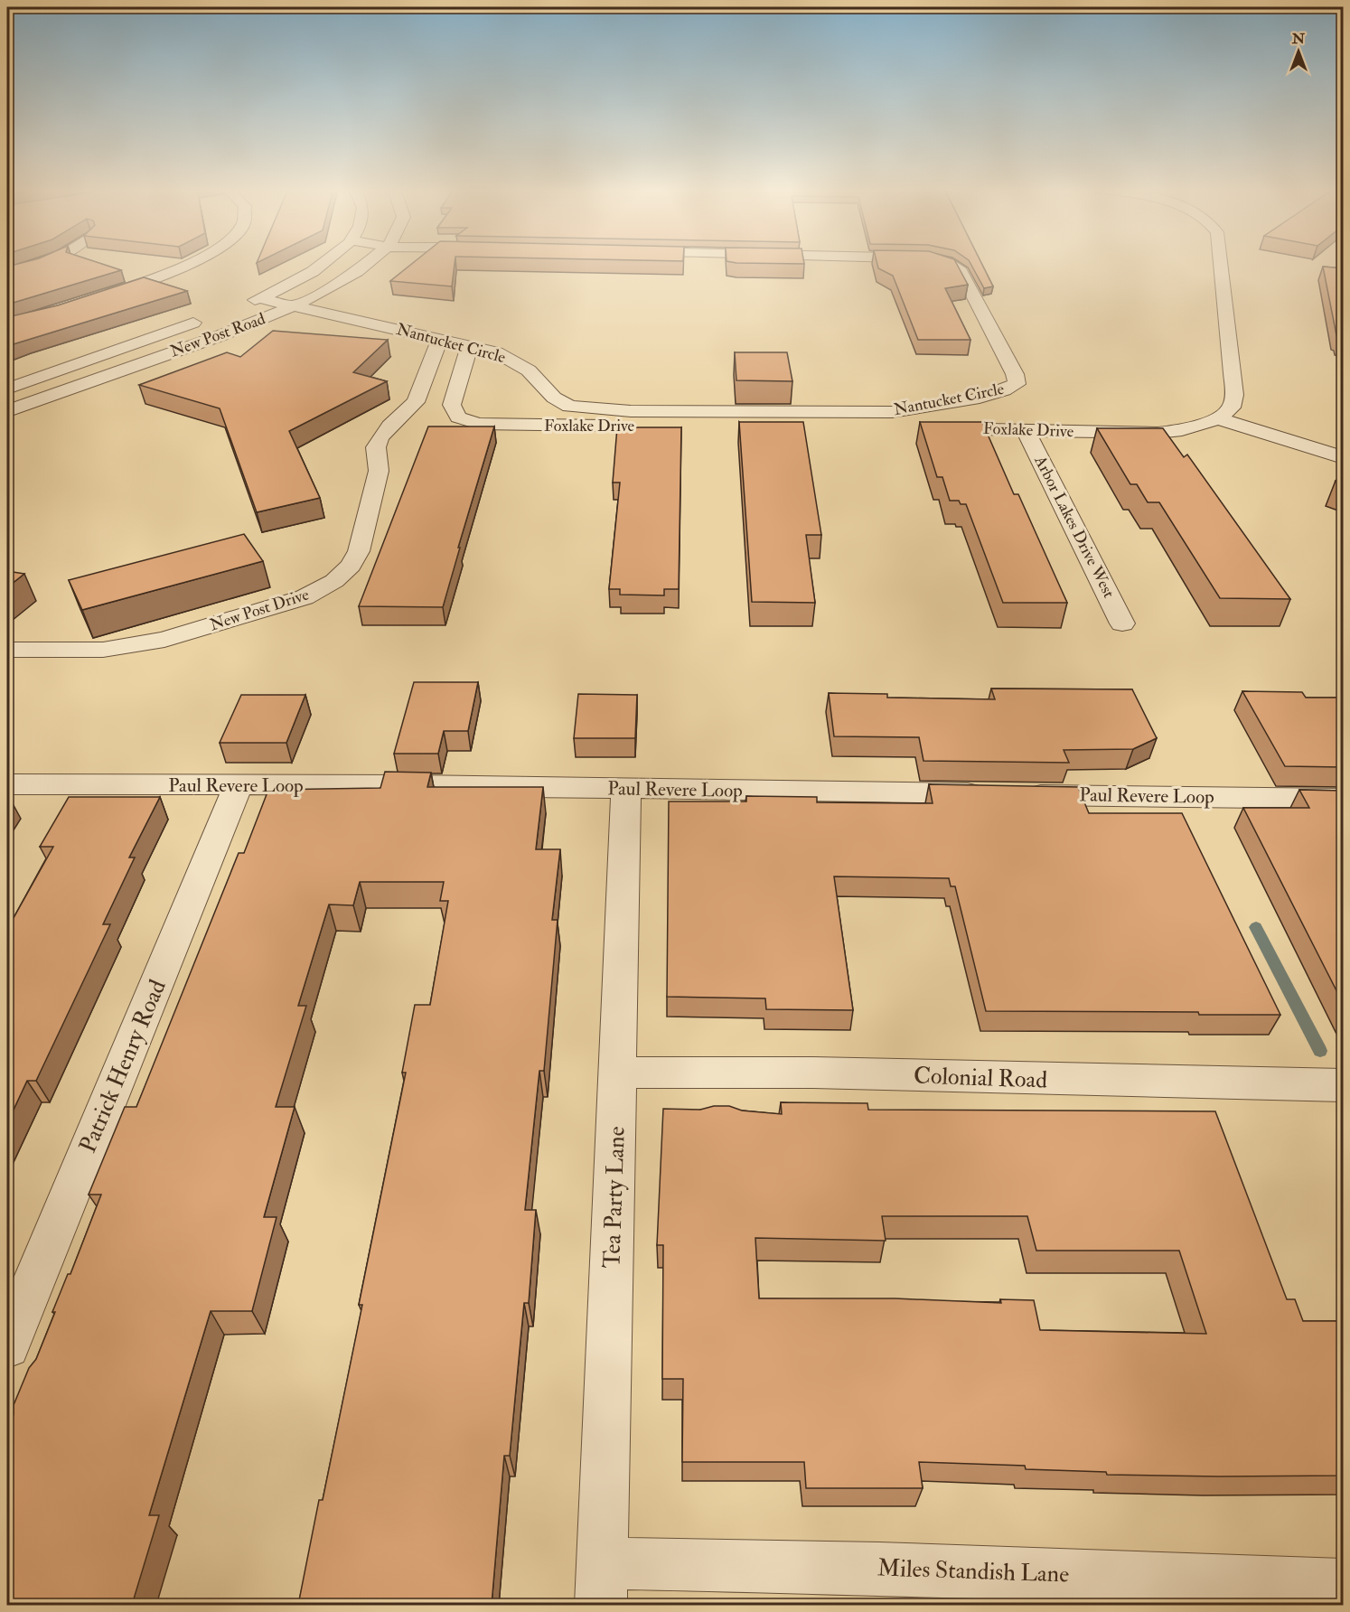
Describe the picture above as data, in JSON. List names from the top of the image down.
{
  "streets": {
    "street": [
      "New Post Road",
      "Nantucket Circle",
      "Foxlake Drive",
      "Arbor Lakes Drive West",
      "New Post Drive",
      "Paul Revere Loop",
      "Patrick Henry Road",
      "Colonial Road",
      "Tea Party Lane",
      "Miles Standish Lane"
    ]
  },
  "crossings": [
    ["New Post Road", "Nantucket Circle"],
    ["Nantucket Circle", "Foxlake Drive"],
    ["Nantucket Circle", "New Post Drive"],
    ["Foxlake Drive", "Arbor Lakes Drive West"],
    ["Paul Revere Loop", "Patrick Henry Road"],
    ["Paul Revere Loop", "Tea Party Lane"],
    ["Colonial Road", "Tea Party Lane"],
    ["Tea Party Lane", "Miles Standish Lane"]
  ],
  "north": "top"
}
